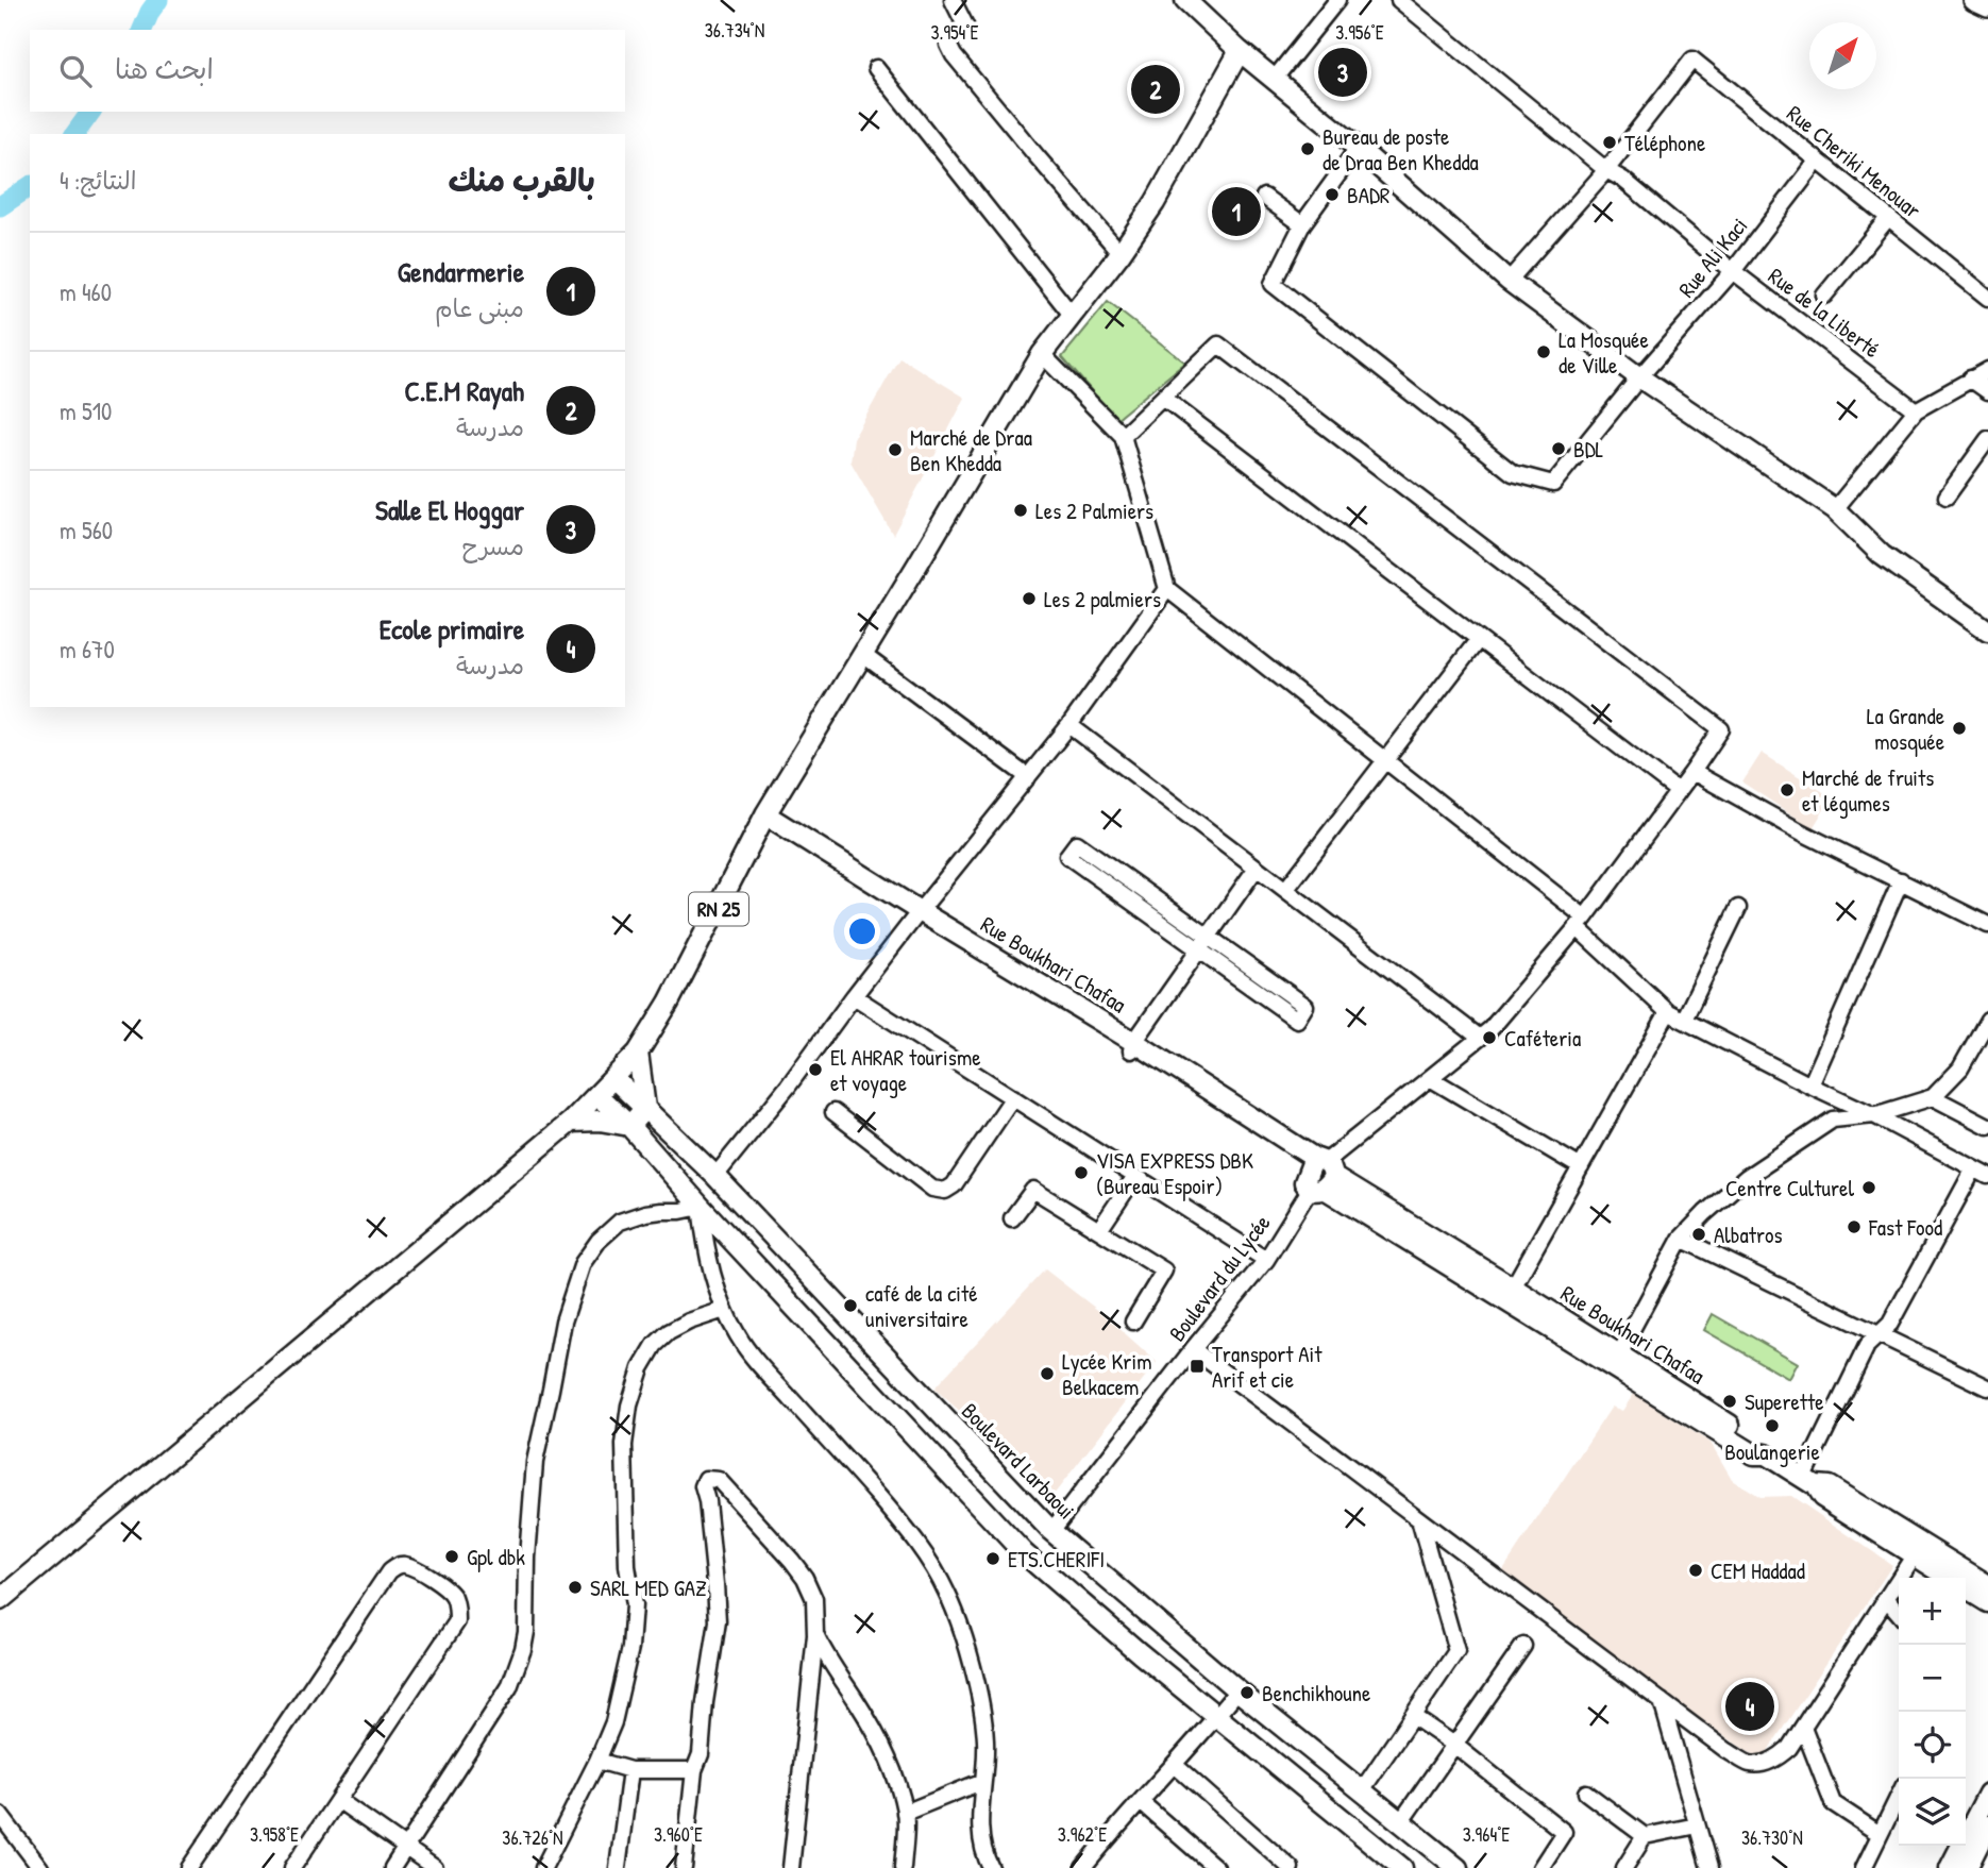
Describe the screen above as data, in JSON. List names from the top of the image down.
{
  "streets": {
    "main road": ["RN 25", "Rue Boukhari Chafaa", "Boulevard Larbaoui"],
    "street": [
      "Rue Cheriki Menouar",
      "Rue Ali Kaci",
      "Rue de la Liberté",
      "Boulevard du Lycée"
    ]
  },
  "crossings": [
    ["Rue Cheriki Menouar", "Rue Ali Kaci"],
    ["Rue Cheriki Menouar", "Rue de la Liberté"],
    ["Rue Ali Kaci", "Rue de la Liberté"],
    ["RN 25", "Rue Boukhari Chafaa"],
    ["RN 25", "Boulevard Larbaoui"],
    ["Rue Boukhari Chafaa", "Boulevard du Lycée"],
    ["Boulevard du Lycée", "Boulevard Larbaoui"]
  ],
  "places": {
    "other": [
      "Téléphone",
      "Bureau de poste de Draa Ben Khedda",
      "BADR",
      "La Mosquée de Ville",
      "BDL",
      "Marché de Draa Ben Khedda",
      "Les 2 Palmiers",
      "Les 2 palmiers",
      "La Grande mosquée",
      "Marché de fruits et légumes",
      "Caféteria",
      "El AHRAR tourisme et voyage",
      "VISA EXPRESS DBK (Bureau Espoir)",
      "Centre Culturel",
      "Fast Food",
      "Albatros",
      "café de la cité universitaire",
      "Lycée Krim Belkacem",
      "Superette",
      "Boulangerie",
      "Gpl dbk",
      "ETS.CHERIFI",
      "CEM Haddad",
      "SARL MED GAZ",
      "Benchikhoune"
    ],
    "transit": ["Transport Ait Arif et cie"]
  },
  "north": "top right",
  "page": {
    "search": "ابحث هنا",
    "pins": [
      "3",
      "2",
      "1",
      "4"
    ],
    "heading": ["بالقرب منك", "النتائج: 4"],
    "list": [
      {
        "mark": "1",
        "name": "Gendarmerie",
        "note": "مبنى عام",
        "value": "460 m"
      },
      {
        "mark": "2",
        "name": "C.E.M Rayah",
        "note": "مدرسة",
        "value": "510 m"
      },
      {
        "mark": "3",
        "name": "Salle El Hoggar",
        "note": "مسرح",
        "value": "560 m"
      },
      {
        "mark": "4",
        "name": "Ecole primaire",
        "note": "مدرسة",
        "value": "670 m"
      }
    ],
    "map_buttons": ["+", "−"]
  },
  "coordinates": [
    "36.734°N",
    "3.954°E",
    "3.956°E",
    "3.958°E",
    "3.960°E",
    "3.962°E",
    "3.964°E",
    "36.726°N",
    "36.730°N"
  ]
}
